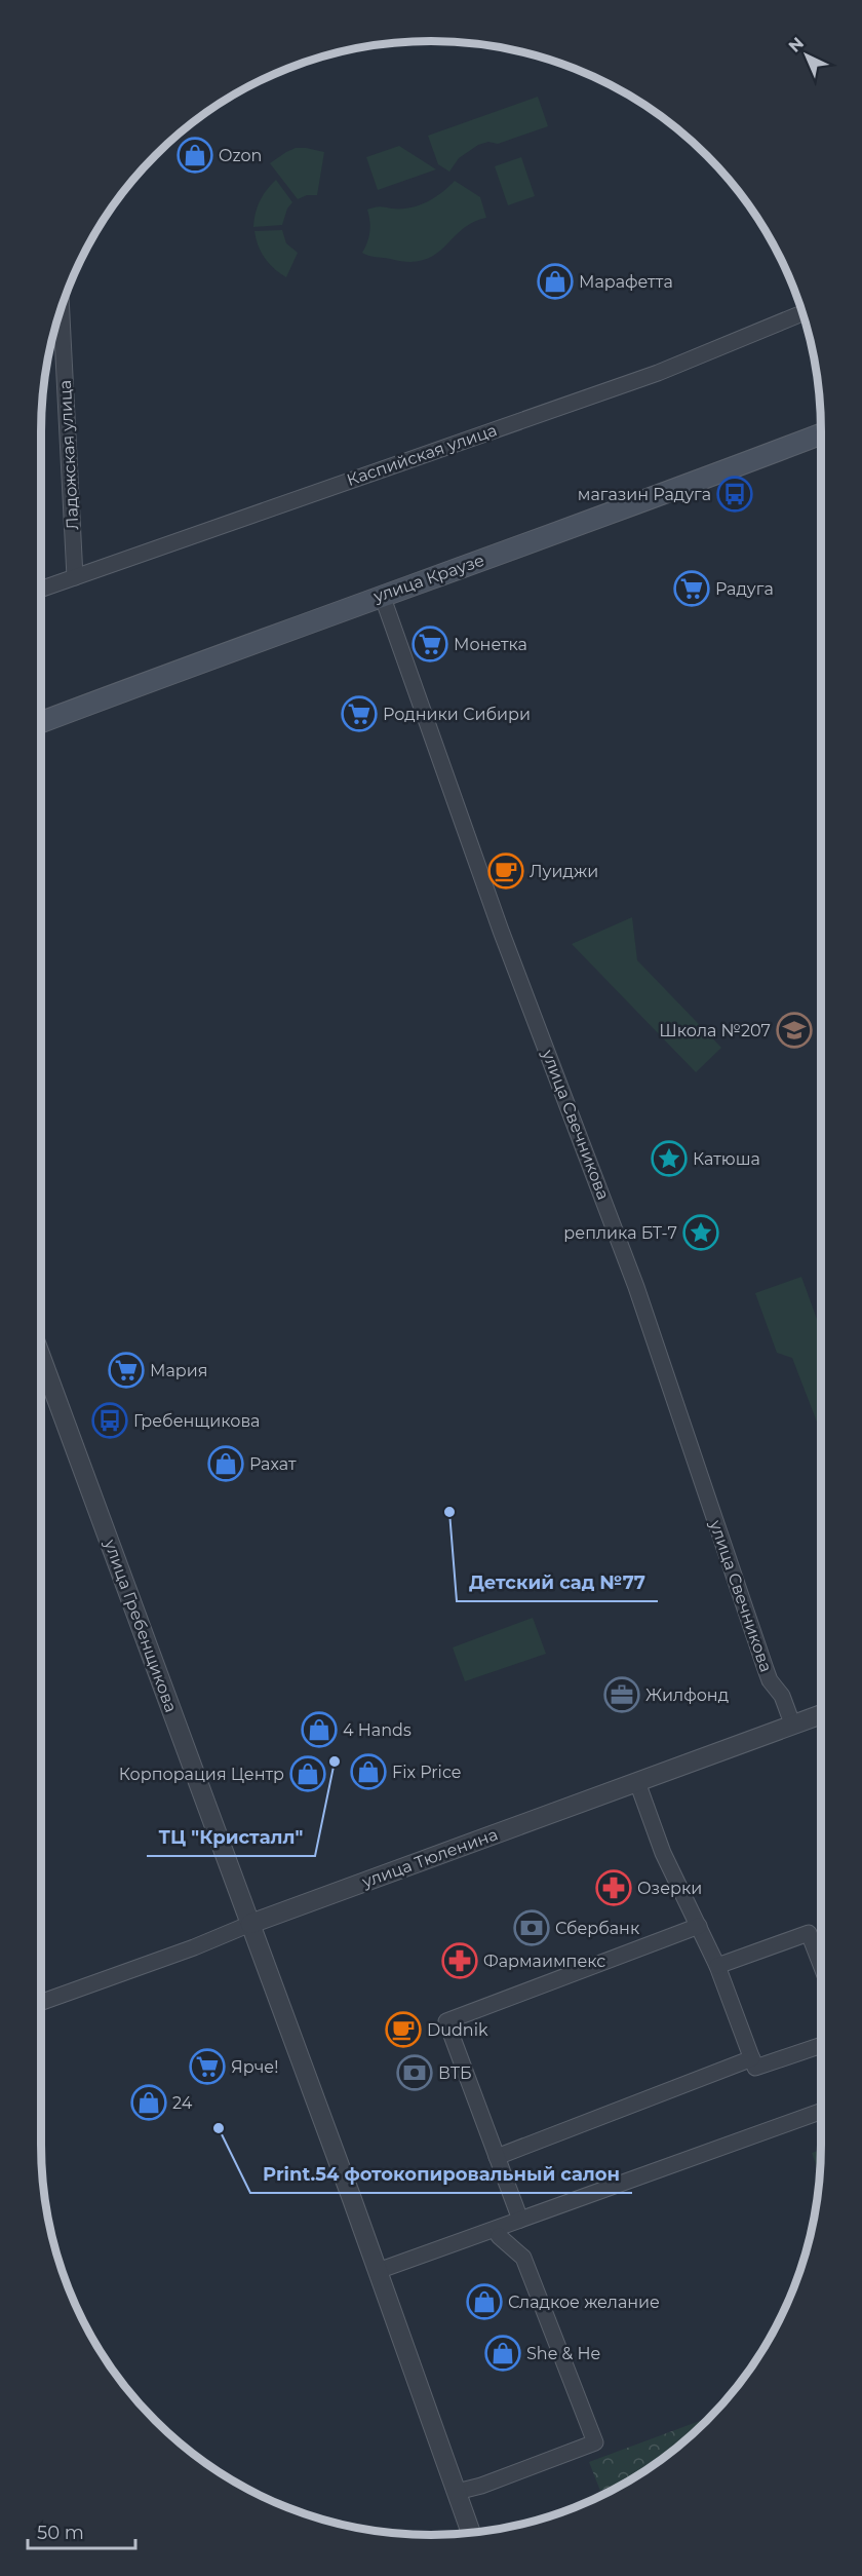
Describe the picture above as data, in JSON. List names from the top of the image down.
{
  "streets": {
    "main road": ["улица Краузе"],
    "street": [
      "Ладожская улица",
      "Каспийская улица",
      "улица Свечникова",
      "улица Гребенщикова",
      "улица Тюленина"
    ]
  },
  "crossings": [
    ["Ладожская улица", "Каспийская улица"],
    ["улица Краузе", "улица Свечникова"],
    ["улица Свечникова", "улица Тюленина"],
    ["улица Гребенщикова", "улица Тюленина"]
  ],
  "places": {
    "shop": [
      "Ozon",
      "Марафетта",
      "Рахат",
      "4 Hands",
      "Fix Price",
      "Корпорация Центр",
      "24",
      "Сладкое желание",
      "She & He"
    ],
    "bus stop": ["магазин Радуга", "Гребенщикова"],
    "supermarket": [
      "Радуга",
      "Монетка",
      "Родники Сибири",
      "Мария",
      "Ярче!"
    ],
    "cafe": ["Луиджи", "Dudnik"],
    "school or university": ["Школа №207"],
    "place": ["Катюша", "реплика БТ-7"],
    "other": ["Детский сад №77", "ТЦ \"Кристалл\"", "Print.54 фотокопировальный салон"],
    "office": ["Жилфонд"],
    "pharmacy": ["Озерки", "Фармаимпекс"],
    "bank": ["Сбербанк", "ВТБ"]
  },
  "scale_bar": "50 m",
  "north": "top left"
}
